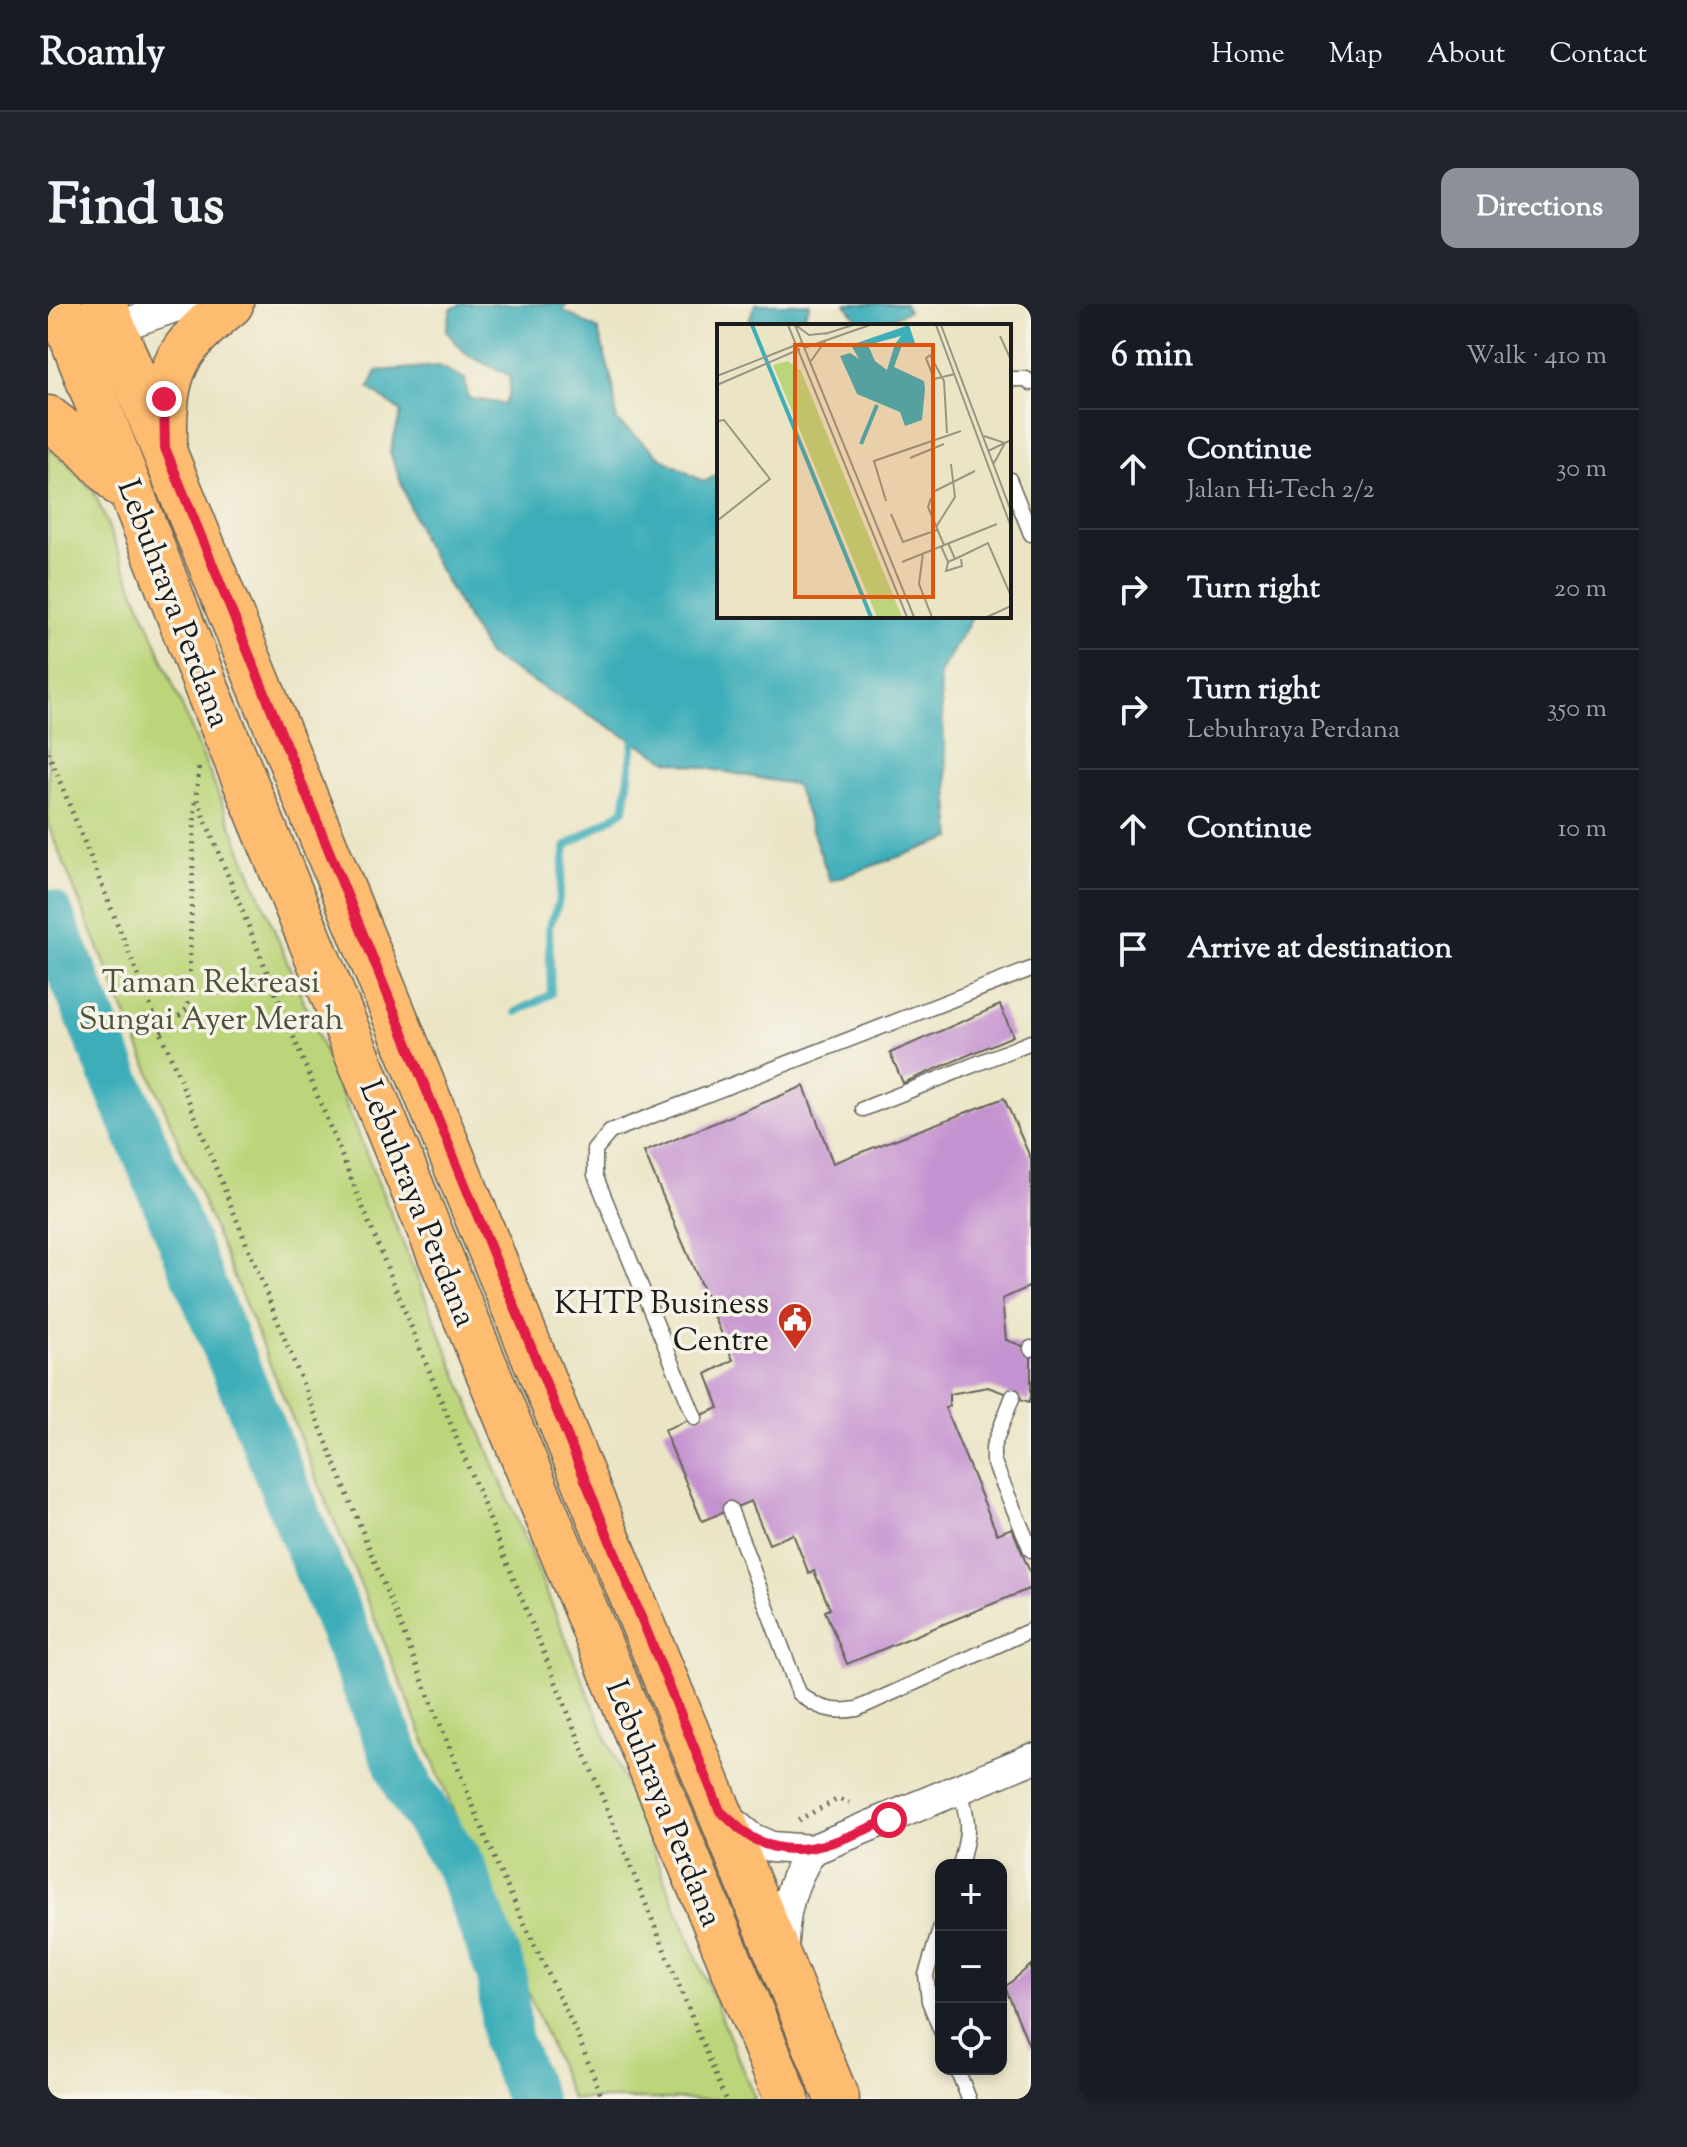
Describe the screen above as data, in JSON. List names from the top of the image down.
{
  "streets": {
    "main road": ["Lebuhraya Perdana"]
  },
  "parks": ["Taman Rekreasi Sungai Ayer Merah"],
  "places": {
    "public building": ["KHTP Business Centre"]
  },
  "page": {
    "header": "Roamly",
    "nav": [
      "Home",
      "Map",
      "About",
      "Contact"
    ],
    "title": "Find us",
    "buttons": "Directions",
    "heading": ["6 min", "Walk · 410 m"],
    "list": [
      ["Continue", "Jalan Hi-Tech 2/2", "30 m"],
      ["Turn right", "20 m"],
      ["Turn right", "Lebuhraya Perdana", "350 m"],
      ["Continue", "10 m"],
      "Arrive at destination"
    ],
    "map_buttons": ["+", "−"]
  }
}
